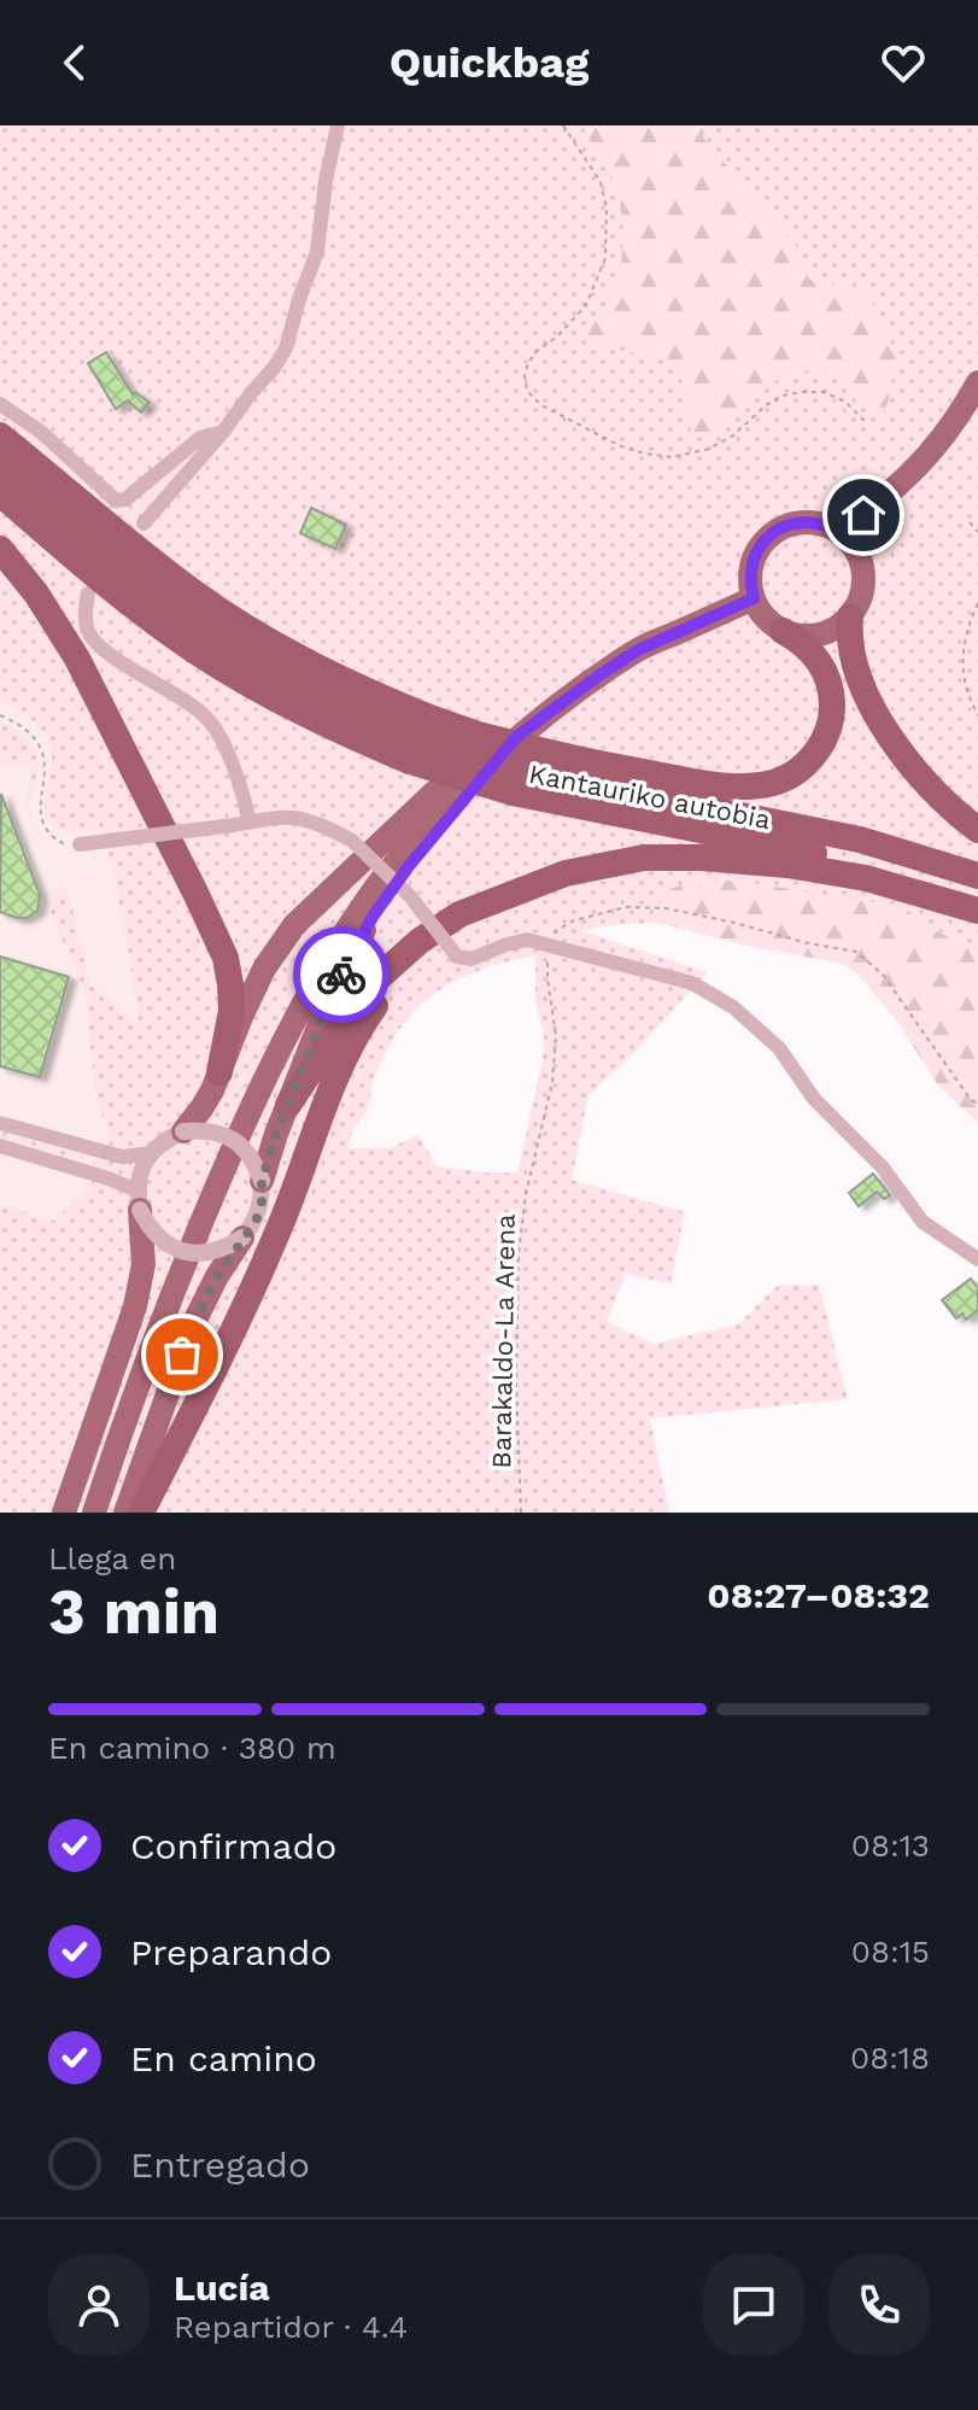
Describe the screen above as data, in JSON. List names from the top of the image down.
{
  "streets": {
    "highway": ["Kantauriko autobia"],
    "path": ["Barakaldo-La Arena"]
  },
  "page": {
    "header": "Quickbag",
    "heading": ["3 min", "Llega en", "08:27–08:32"],
    "panel": ["Lucía", "Repartidor · 4.4"],
    "bar": "En camino · 380 m",
    "list": [
      ["Confirmado", "08:13"],
      ["Preparando", "08:15"],
      ["En camino", "08:18"],
      "Entregado"
    ]
  }
}
